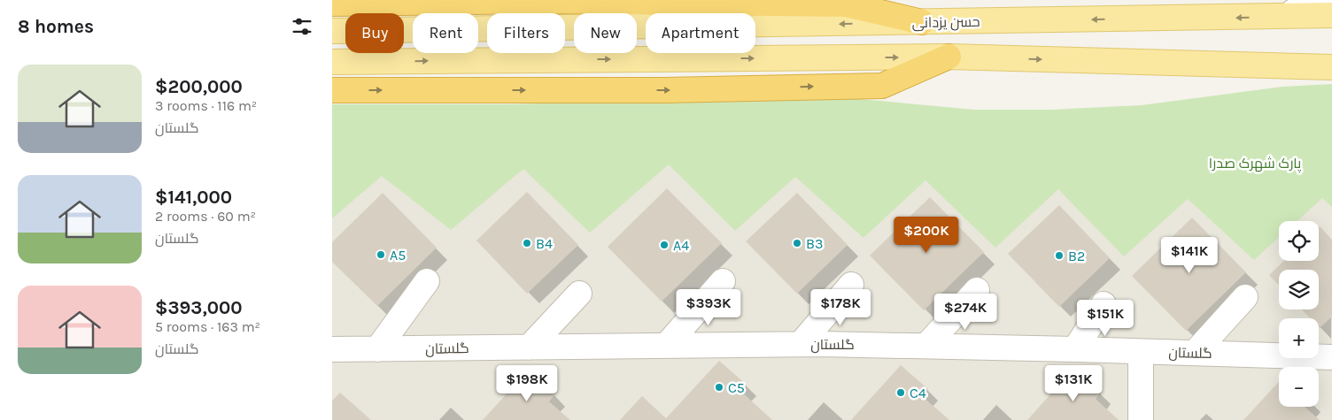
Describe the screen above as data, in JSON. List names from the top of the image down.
{
  "streets": {
    "main road": ["حسن یزدانی"],
    "street": ["گلستان"]
  },
  "parks": ["پارک شهرک صدرا"],
  "places": [
    "B4",
    "B3",
    "A4",
    "A5",
    "B2",
    "C5",
    "C4"
  ],
  "page": {
    "heading": "8 homes",
    "chip": [
      "Buy",
      "Rent",
      "Filters",
      "New",
      "Apartment"
    ],
    "list": [
      {
        "name": "$200,000",
        "note": "3 rooms · 116 m² · گلستان"
      },
      {
        "name": "$141,000",
        "note": "2 rooms · 60 m² · گلستان"
      },
      {
        "name": "$393,000",
        "note": "5 rooms · 163 m² · گلستان"
      }
    ],
    "price": [
      "$200K",
      "$141K",
      "$393K",
      "$178K",
      "$274K",
      "$151K",
      "$198K",
      "$131K"
    ],
    "map_buttons": ["+", "−"]
  }
}
